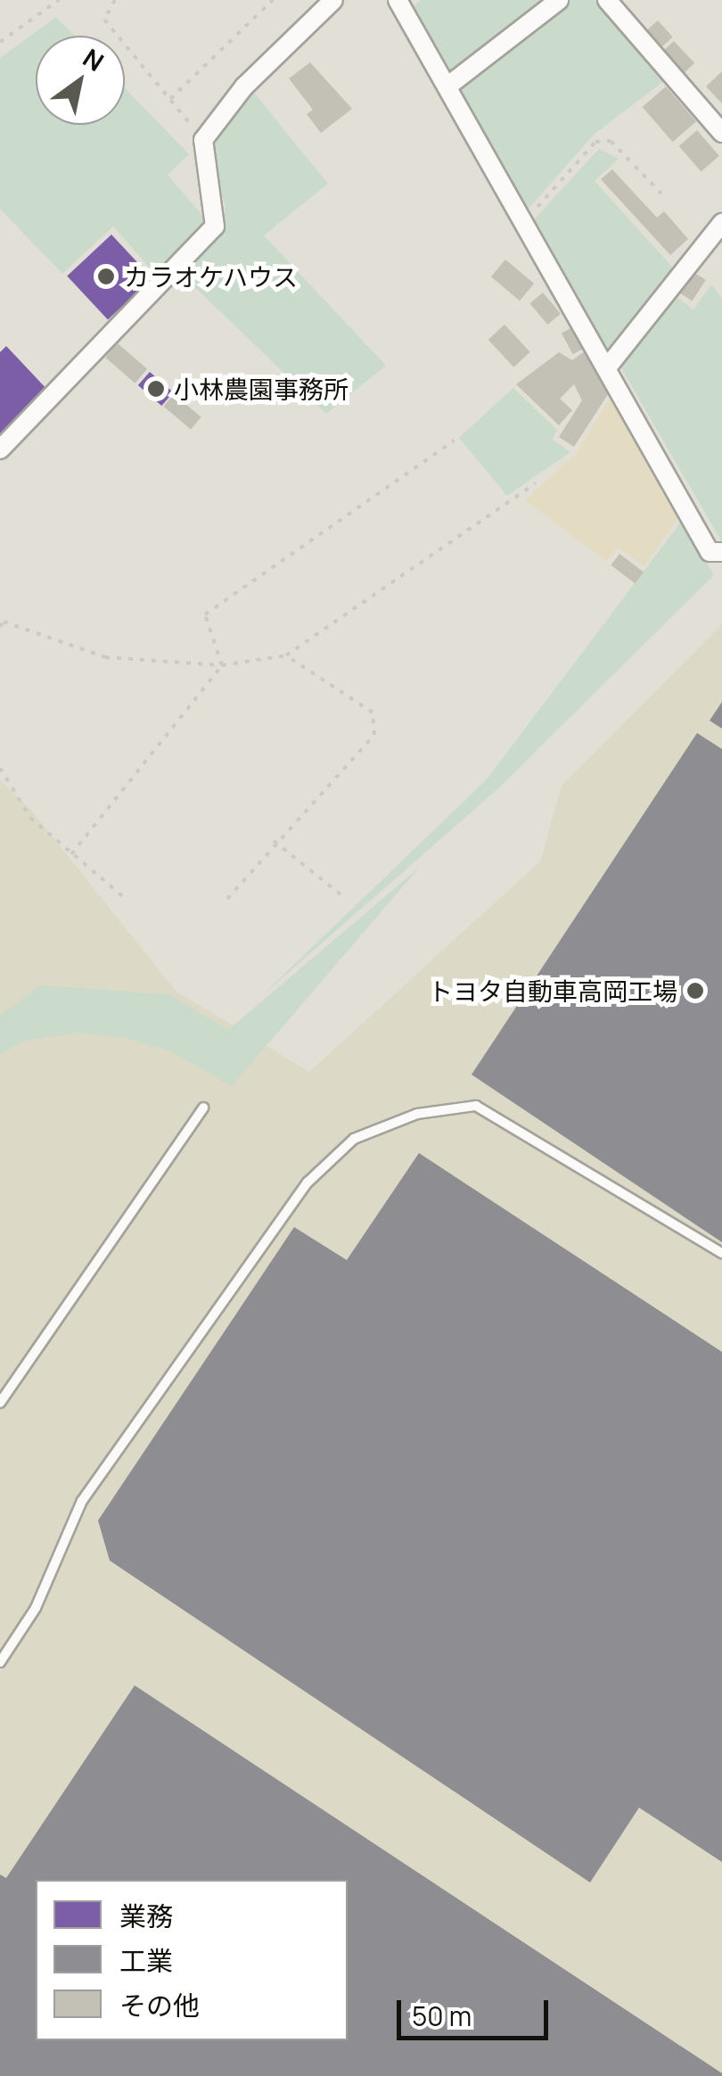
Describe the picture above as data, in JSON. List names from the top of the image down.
{
  "places": ["カラオケハウス", "小林農園事務所", "トヨタ自動車高岡工場"],
  "legend": ["業務", "工業", "その他"],
  "scale_bar": "50 m",
  "north": "top right"
}
